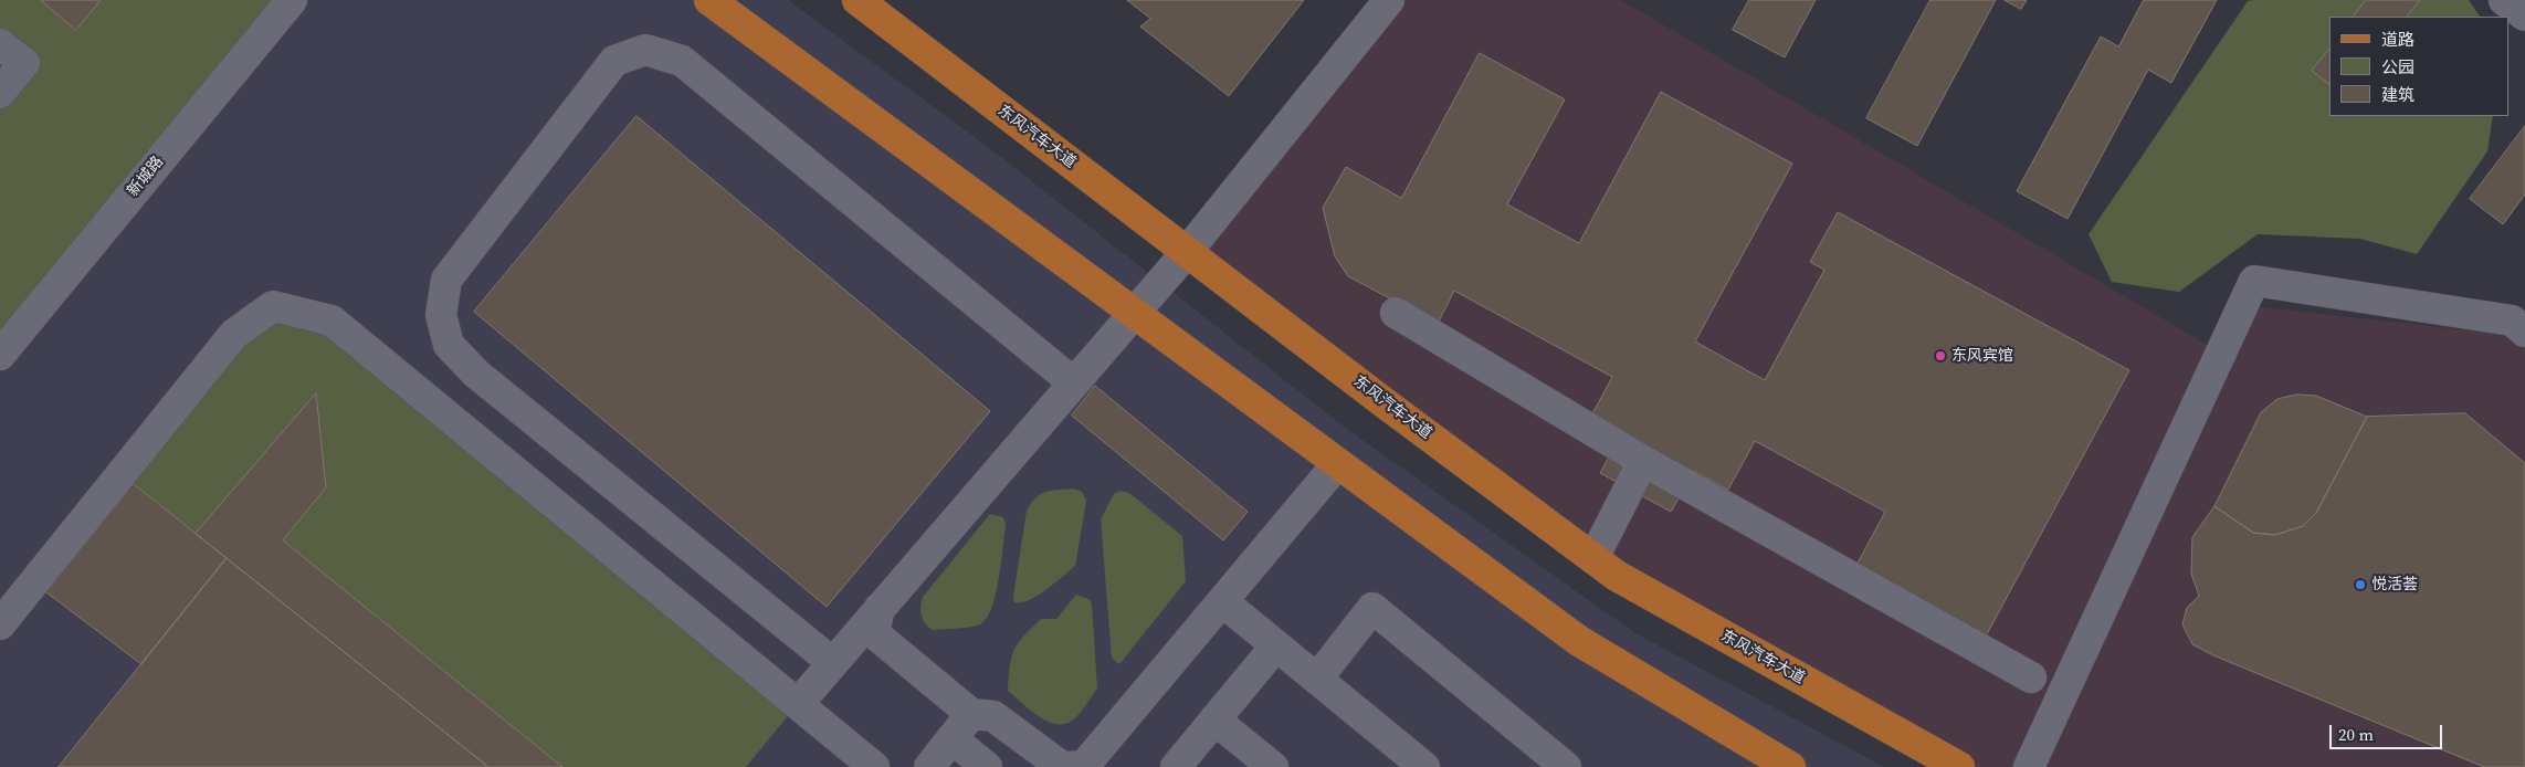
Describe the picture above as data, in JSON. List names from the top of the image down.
{
  "streets": {
    "main road": ["东风汽车大道"],
    "street": ["新城路"]
  },
  "places": ["东风宾馆", "悦活荟"],
  "legend": ["道路", "公园", "建筑"],
  "scale_bar": "20 m"
}
